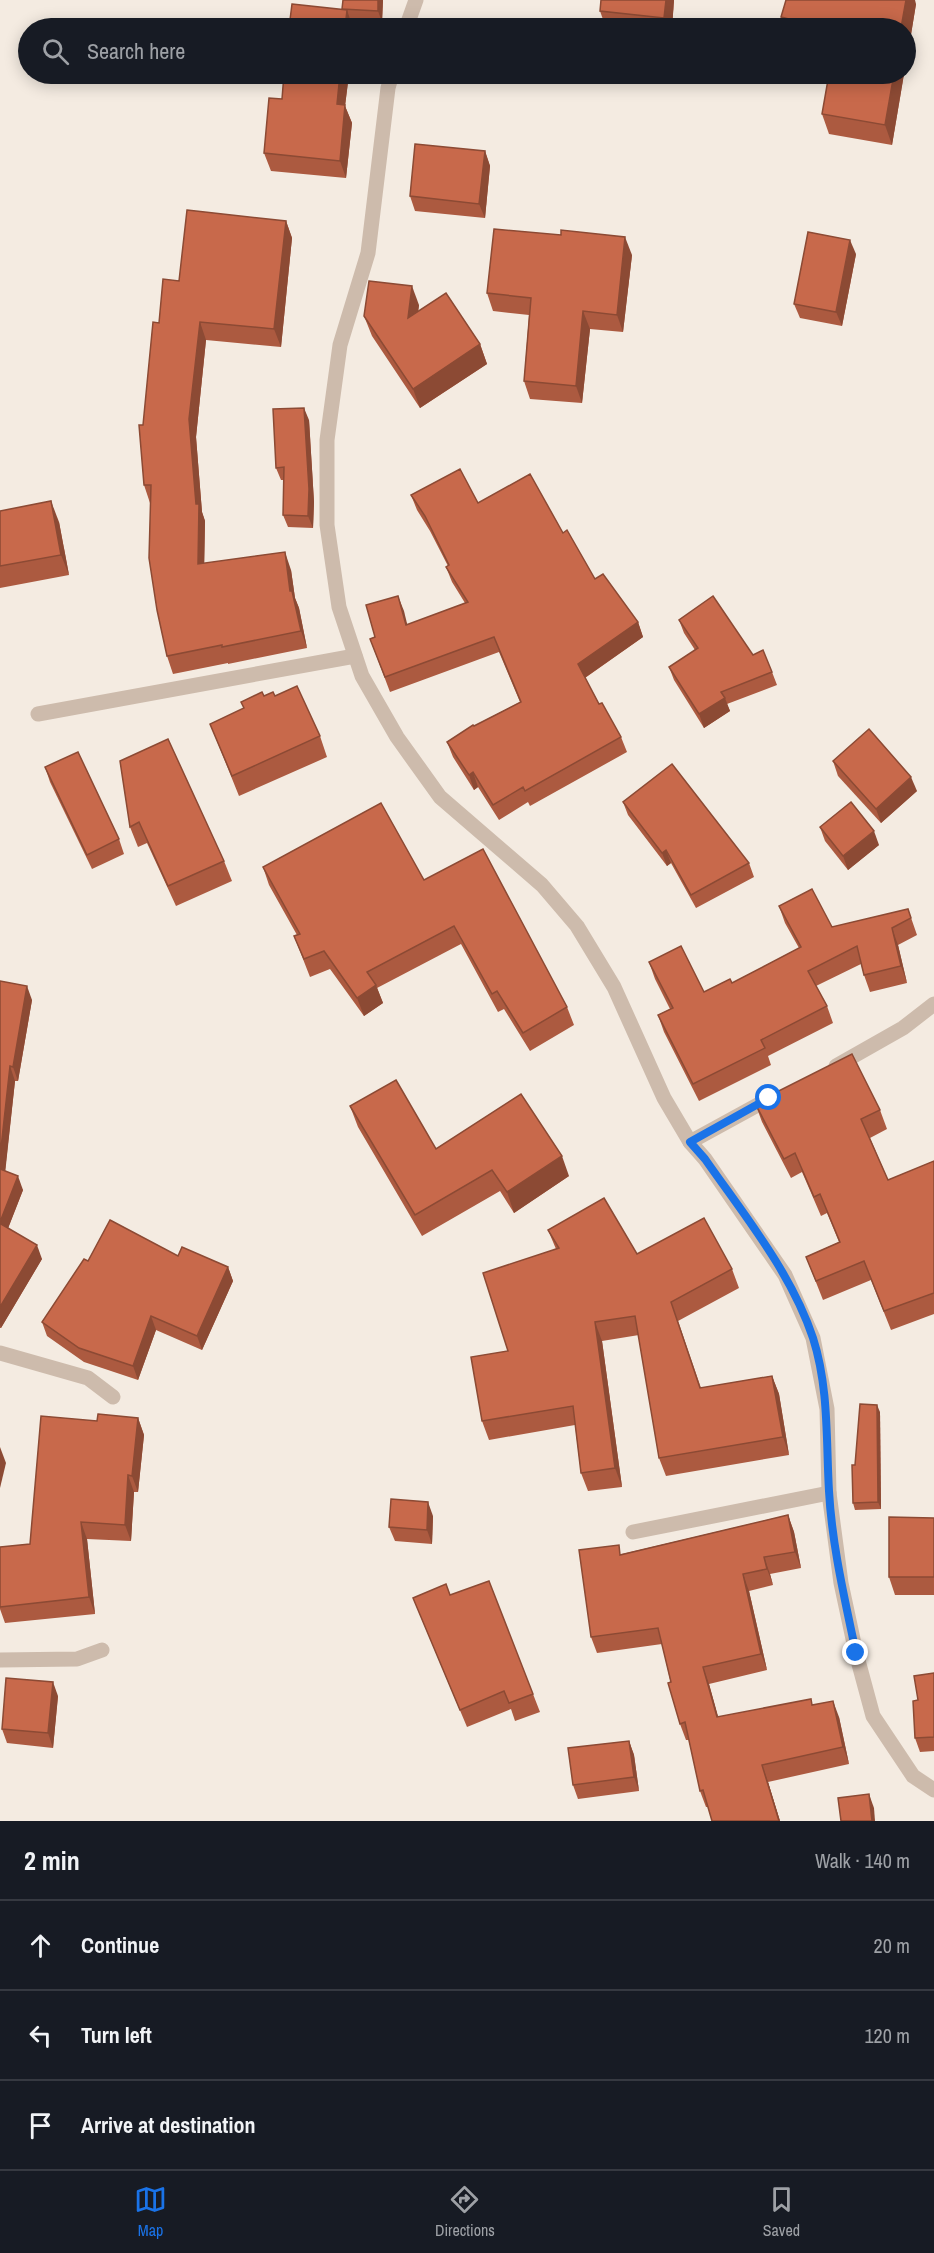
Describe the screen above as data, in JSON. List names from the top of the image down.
{
  "page": {
    "search": "Search here",
    "heading": ["2 min", "Walk · 140 m"],
    "list": [
      ["Continue", "20 m"],
      ["Turn left", "120 m"],
      "Arrive at destination"
    ],
    "nav": ["Map", "Directions", "Saved"]
  }
}
